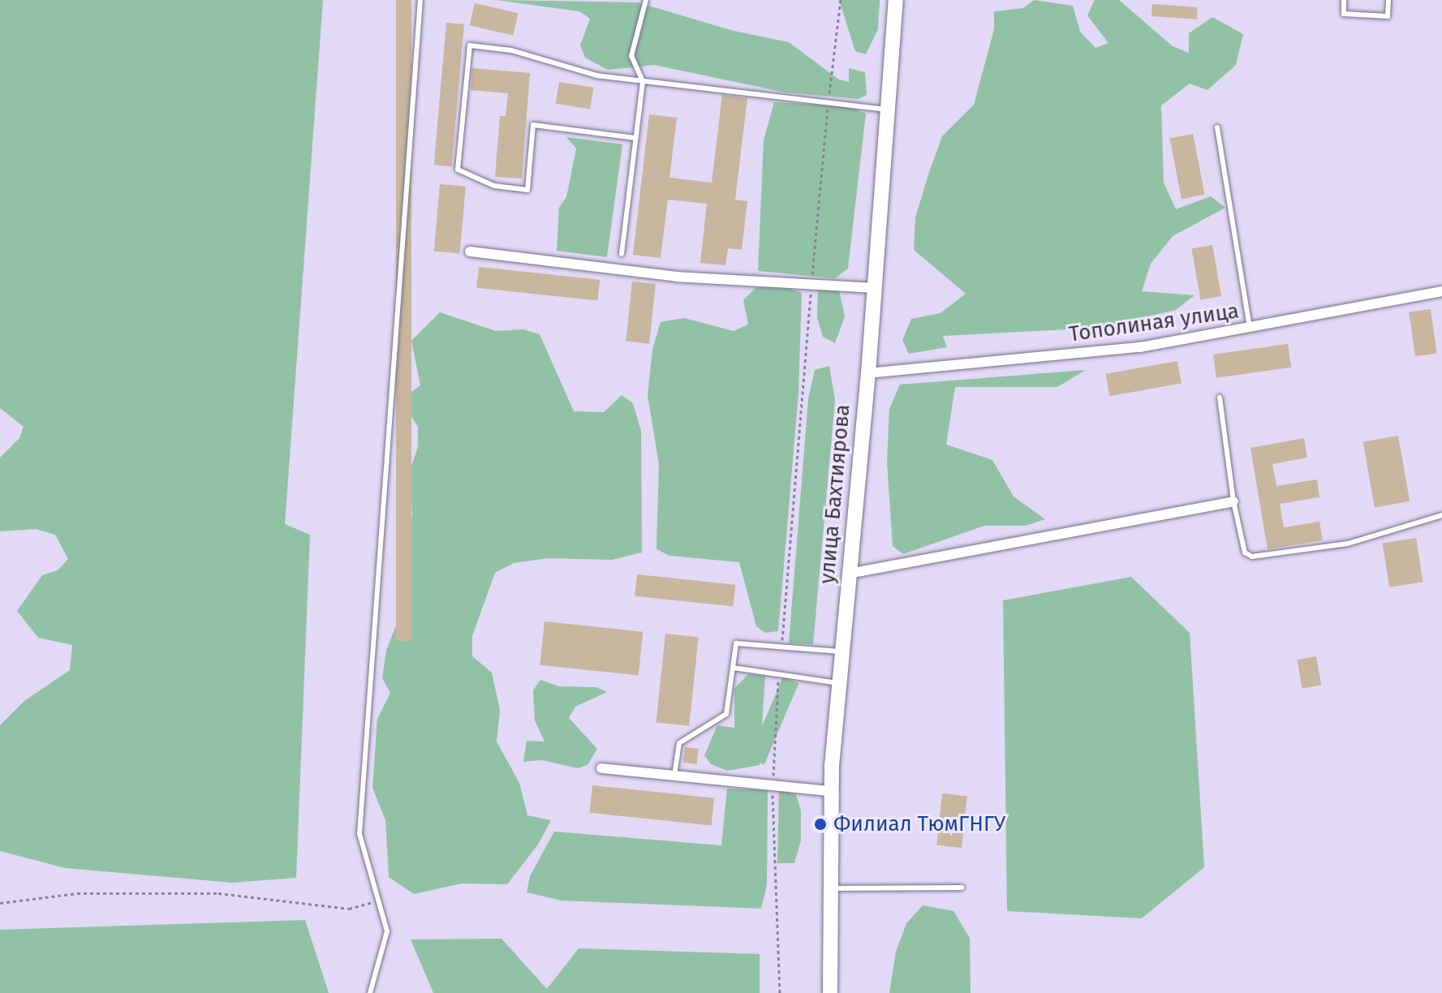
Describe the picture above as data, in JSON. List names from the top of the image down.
{
  "streets": {
    "main road": ["улица Бахтиярова"],
    "street": ["Тополиная улица"]
  },
  "crossings": [
    ["Тополиная улица", "улица Бахтиярова"]
  ],
  "places": ["Филиал ТюмГНГУ"]
}
